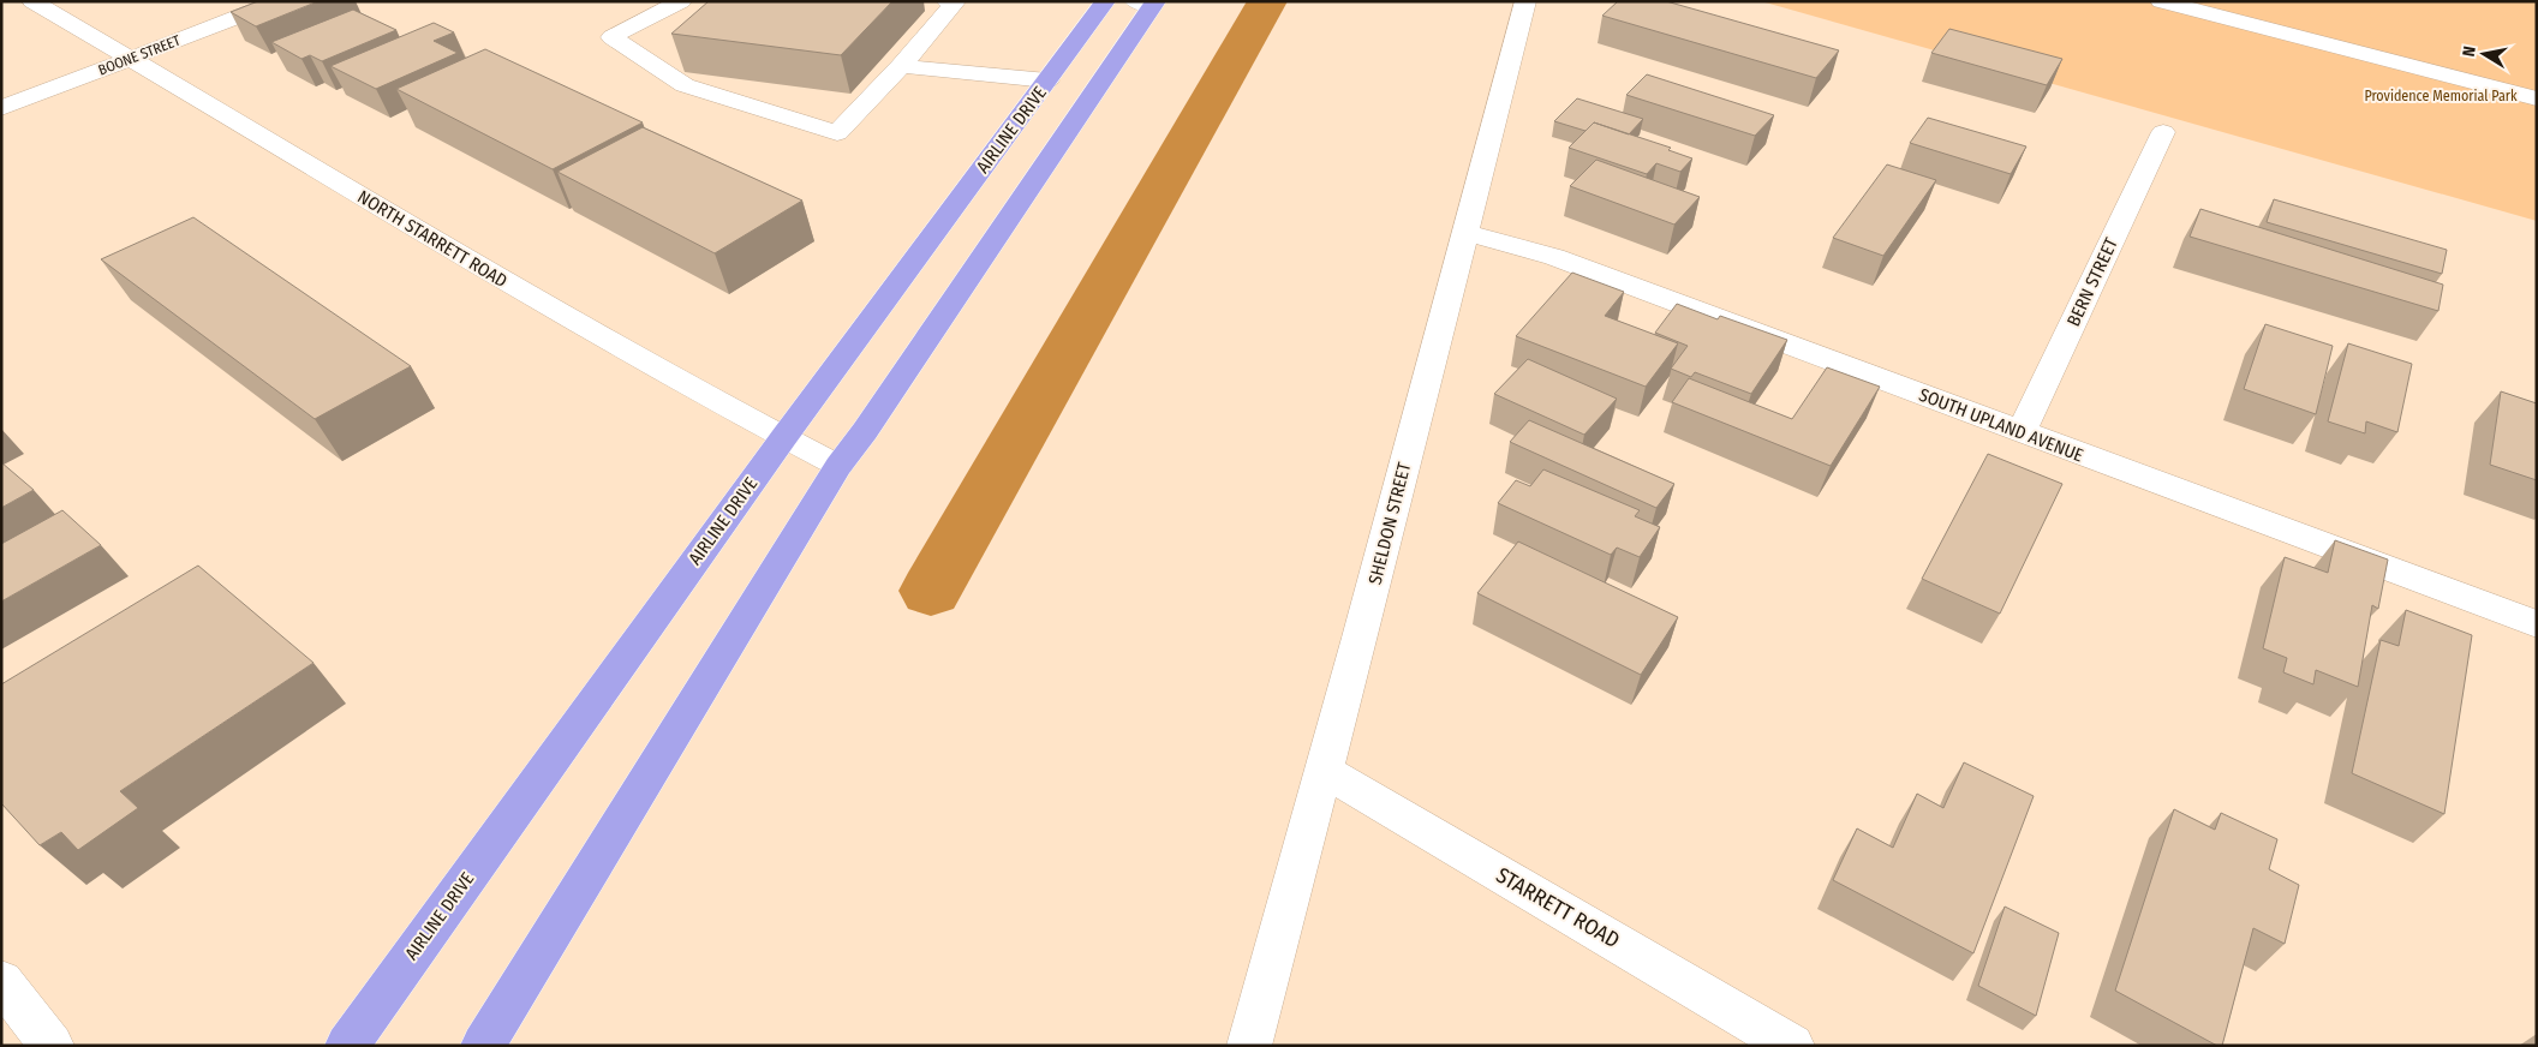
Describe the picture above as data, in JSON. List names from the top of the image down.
{
  "streets": {
    "highway": ["AIRLINE DRIVE"],
    "street": [
      "BOONE STREET",
      "NORTH STARRETT ROAD",
      "BERN STREET",
      "SOUTH UPLAND AVENUE",
      "SHELDON STREET",
      "STARRETT ROAD"
    ]
  },
  "crossings": [
    ["BOONE STREET", "NORTH STARRETT ROAD"],
    ["AIRLINE DRIVE", "NORTH STARRETT ROAD"],
    ["BERN STREET", "SOUTH UPLAND AVENUE"],
    ["SOUTH UPLAND AVENUE", "SHELDON STREET"],
    ["SHELDON STREET", "STARRETT ROAD"]
  ],
  "parks": ["Providence Memorial Park"],
  "north": "left"
}
